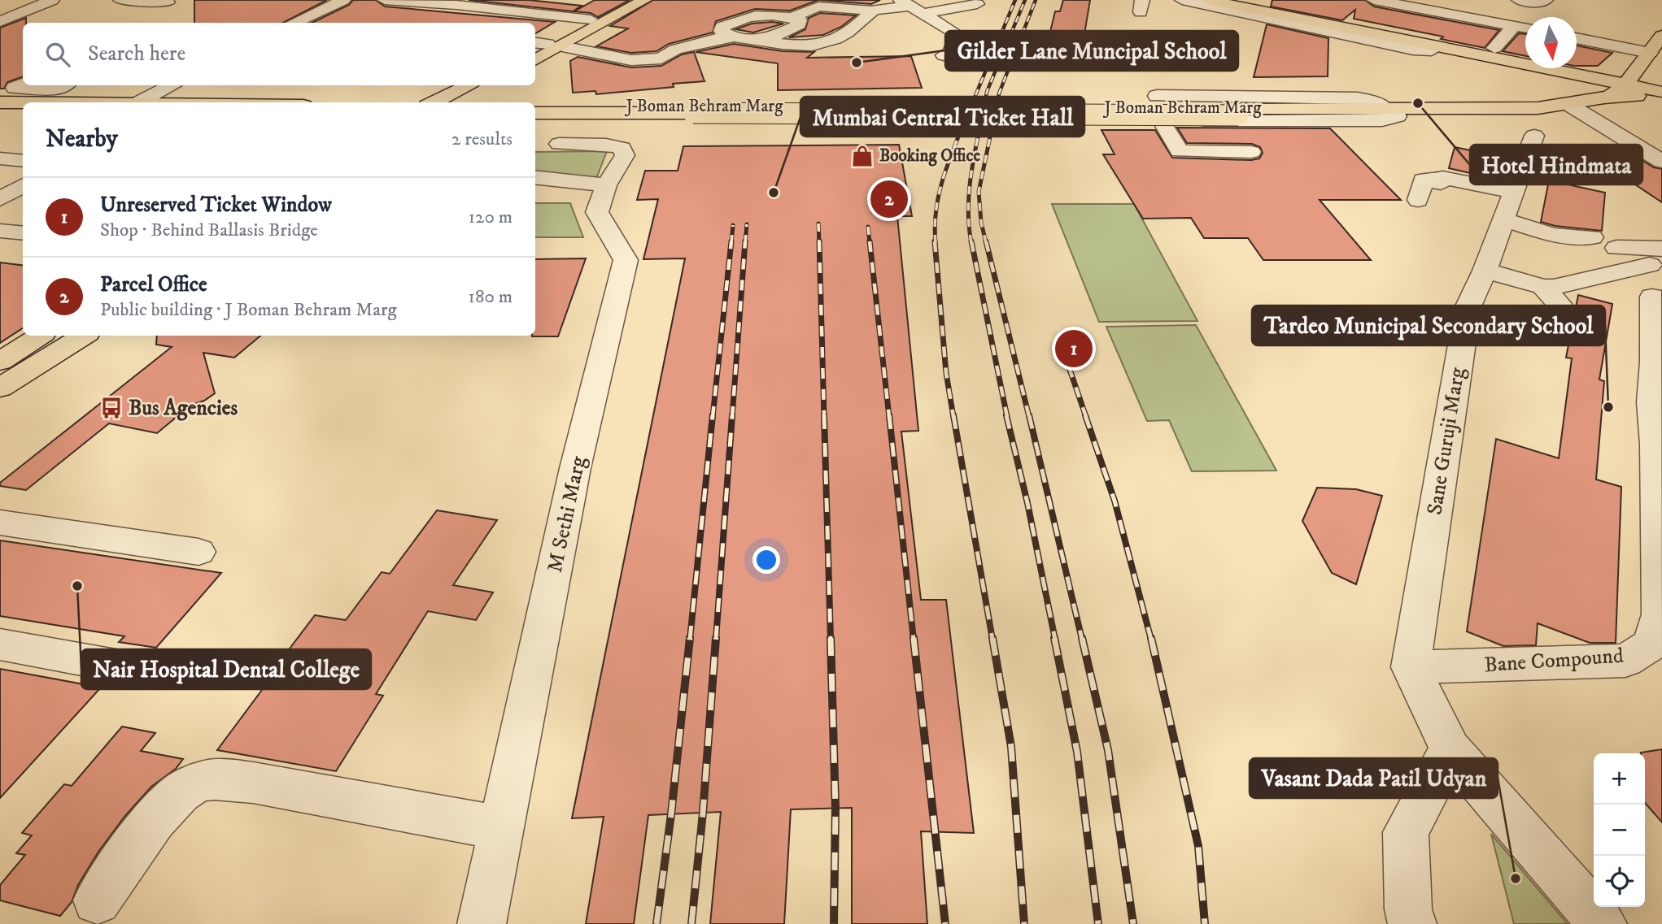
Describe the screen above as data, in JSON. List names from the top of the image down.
{
  "streets": {
    "main road": ["J Boman Behram Marg"],
    "street": ["Sane Guruji Marg", "M Sethi Marg", "Bane Compound"]
  },
  "crossings": [
    ["J Boman Behram Marg", "Sane Guruji Marg"],
    ["Sane Guruji Marg", "Bane Compound"]
  ],
  "places": {
    "other": [
      "Gilder Lane Muncipal School",
      "Hotel Hindmata",
      "Mumbai Central Ticket Hall",
      "Tardeo Municipal Secondary School",
      "Nair Hospital Dental College",
      "Vasant Dada Patil Udyan"
    ],
    "shop": ["Booking Office"],
    "bus stop": ["Bus Agencies"]
  },
  "north": "bottom",
  "page": {
    "search": "Search here",
    "heading": ["Nearby", "2 results"],
    "list": [
      {
        "mark": "1",
        "name": "Unreserved Ticket Window",
        "note": "Shop · Behind Ballasis Bridge",
        "value": "120 m"
      },
      {
        "mark": "2",
        "name": "Parcel Office",
        "note": "Public building · J Boman Behram Marg",
        "value": "180 m"
      }
    ],
    "pins": ["2", "1"],
    "map_buttons": ["+", "−"]
  }
}
